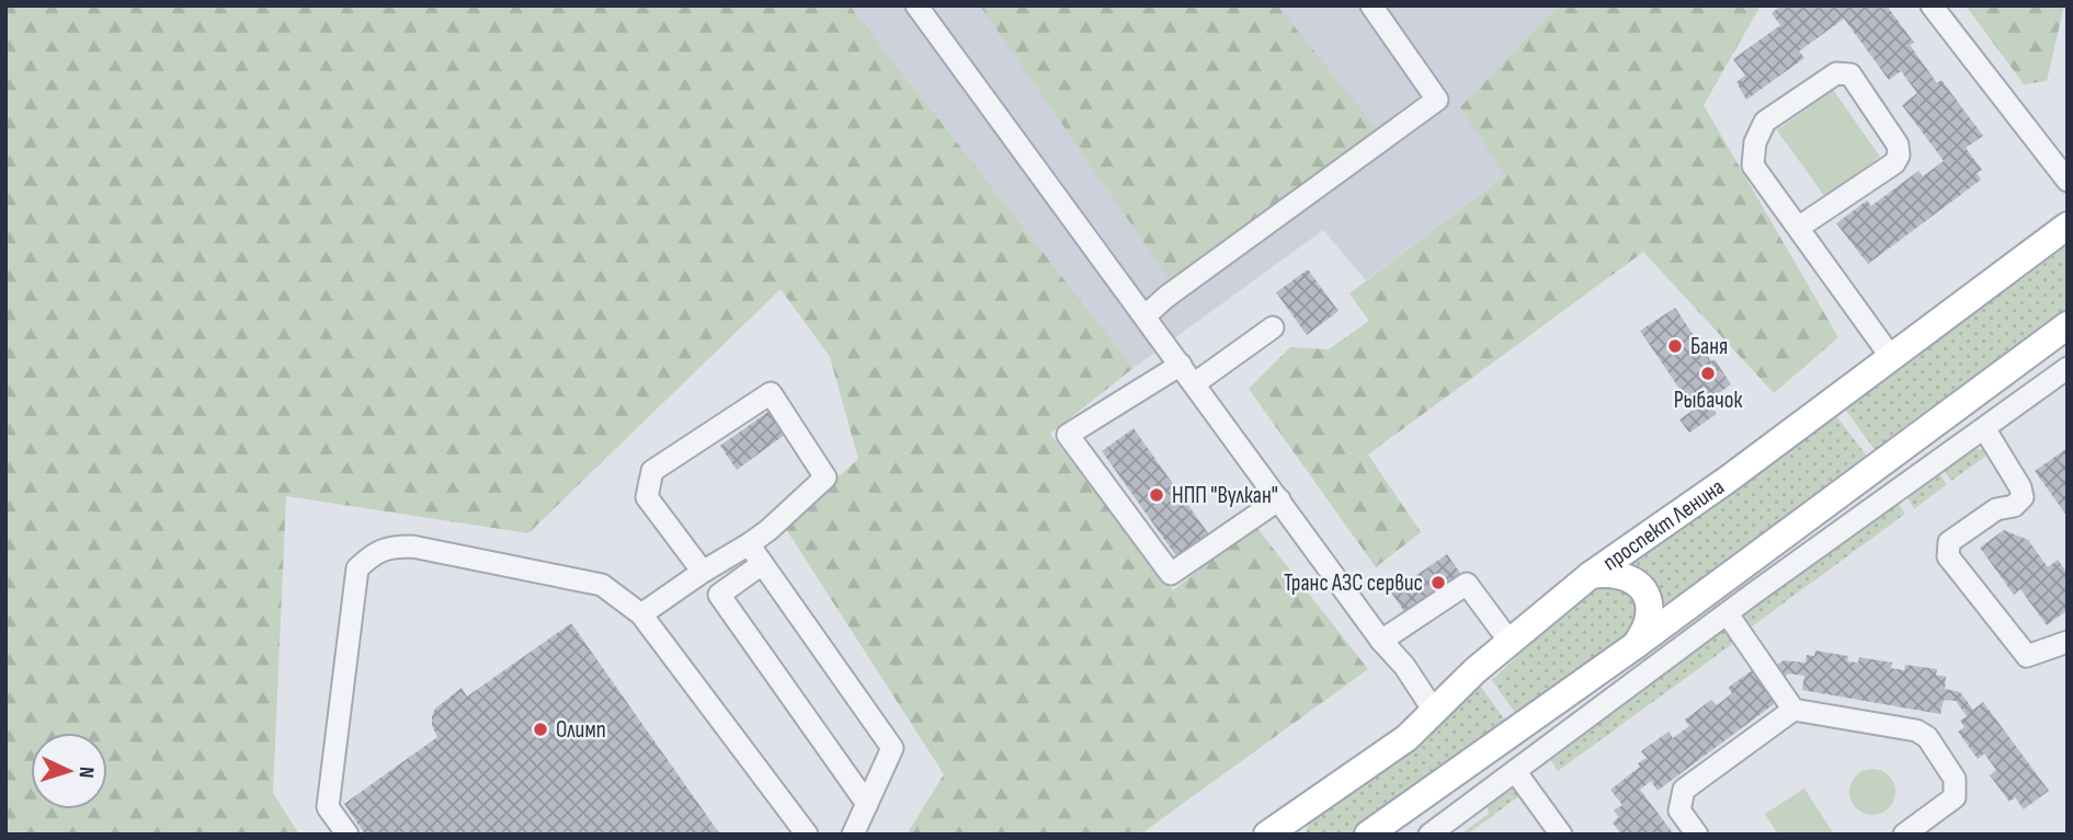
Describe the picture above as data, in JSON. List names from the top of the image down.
{
  "streets": {
    "main road": ["проспект Ленина"]
  },
  "places": [
    "Баня",
    "Рыбачок",
    "НПП \"Вулкан\"",
    "Транс АЗС сервис",
    "Олимп"
  ],
  "north": "right"
}
